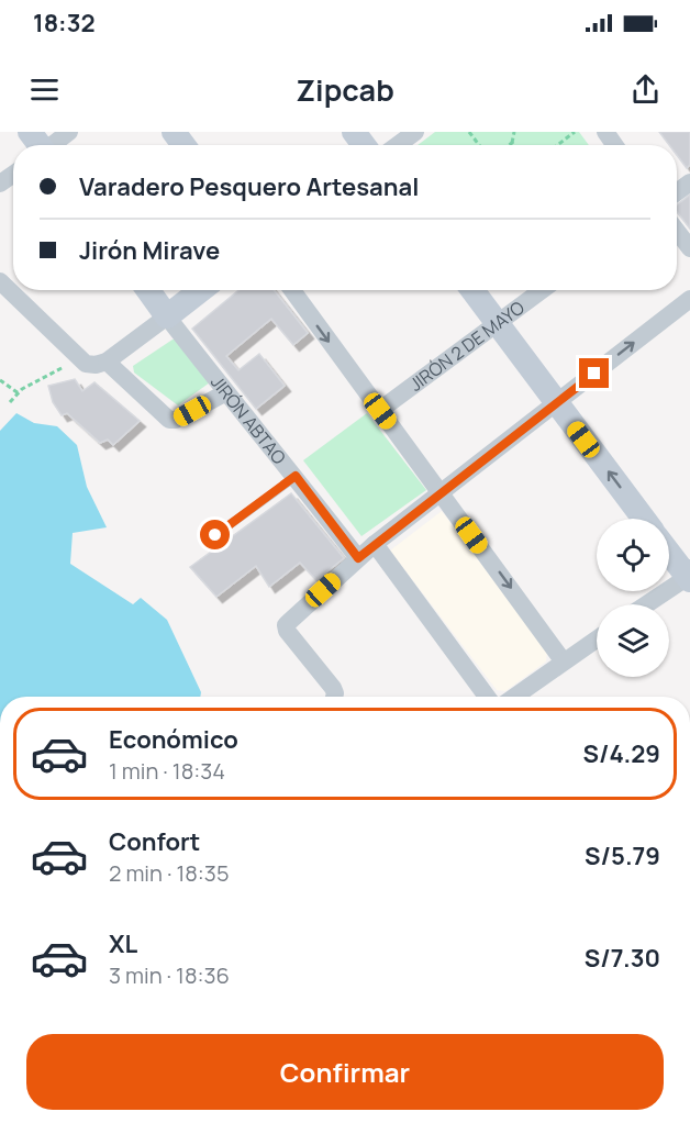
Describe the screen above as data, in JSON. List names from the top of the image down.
{
  "streets": {
    "street": ["JIRÓN 2 DE MAYO", "JIRÓN ABTAO"]
  },
  "page": {
    "status": "18:32",
    "header": "Zipcab",
    "banner": ["Varadero Pesquero Artesanal", "Jirón Mirave"],
    "list": [
      {
        "name": "Económico",
        "note": "1 min · 18:34",
        "value": "S/4.29"
      },
      {
        "name": "Confort",
        "note": "2 min · 18:35",
        "value": "S/5.79"
      },
      {
        "name": "XL",
        "note": "3 min · 18:36",
        "value": "S/7.30"
      }
    ],
    "buttons": "Confirmar"
  }
}
